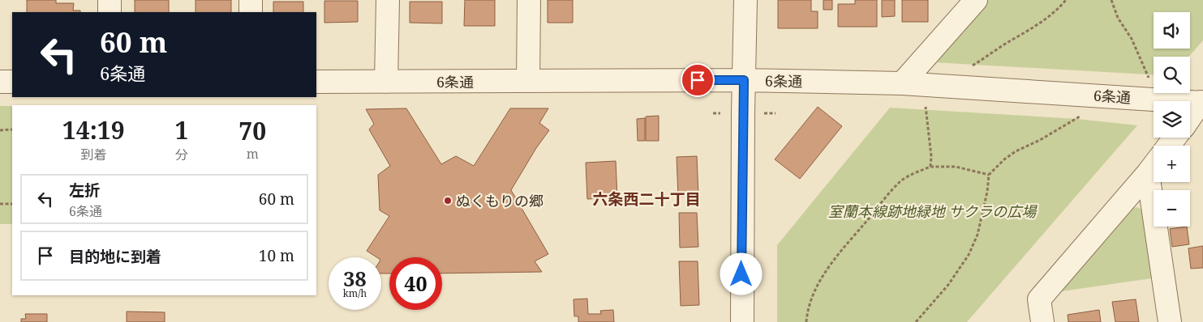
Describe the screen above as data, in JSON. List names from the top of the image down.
{
  "streets": {
    "street": ["6条通"]
  },
  "districts": ["六条西二十丁目"],
  "parks": ["室蘭本線跡地緑地 サクラの広場"],
  "places": ["ぬくもりの郷"],
  "page": {
    "map_buttons": ["+", "−"],
    "turn": ["60 m", "6条通"],
    "eta": [
      "14:19",
      "到着",
      "1",
      "分",
      "70",
      "m"
    ],
    "list": [
      {
        "name": "左折",
        "note": "6条通",
        "value": "60 m"
      },
      {
        "name": "目的地に到着",
        "value": "10 m"
      }
    ],
    "speed": "38 km/h",
    "limit": "40"
  }
}
